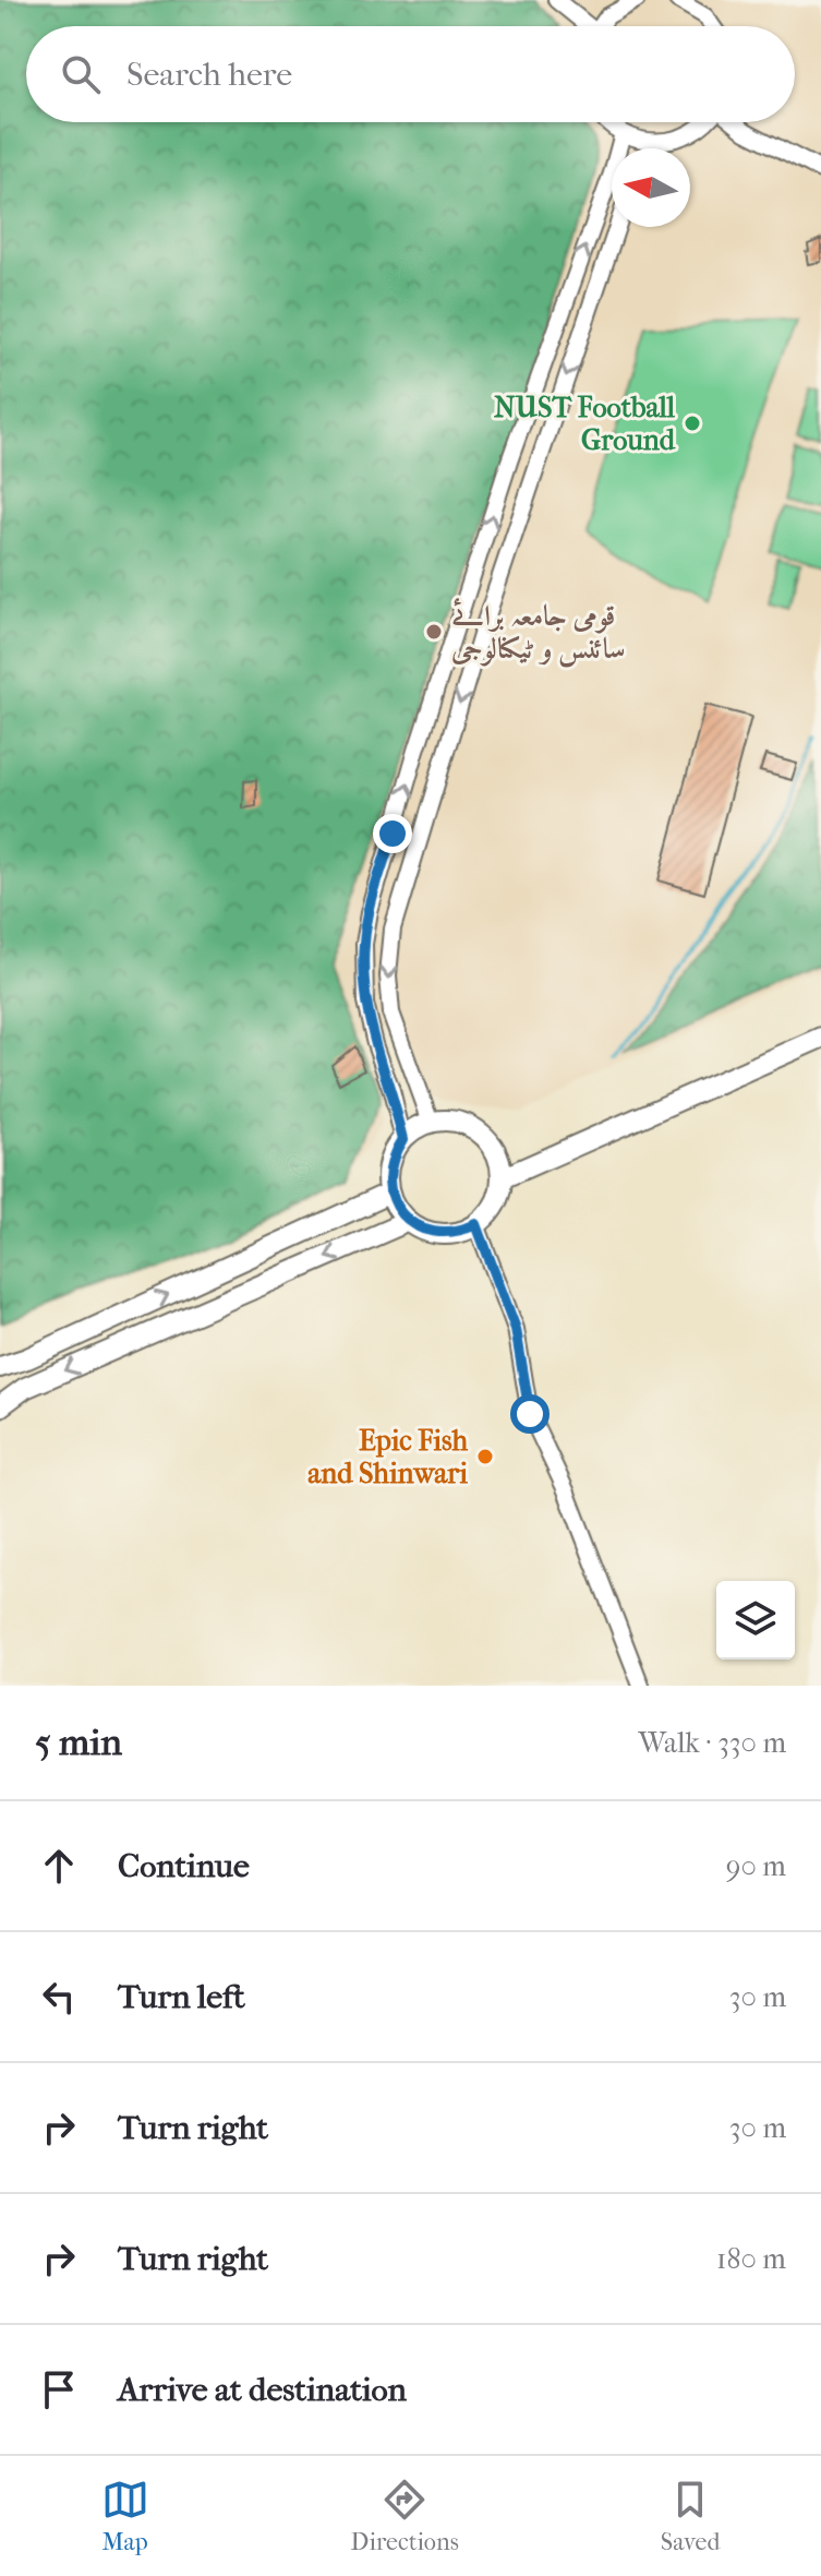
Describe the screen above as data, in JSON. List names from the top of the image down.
{
  "places": ["NUST Football Ground", "قومی جامعہ برائے سائنس و ٹیکنالوجی", "Epic Fish and Shinwari"],
  "north": "left",
  "page": {
    "search": "Search here",
    "heading": ["5 min", "Walk · 330 m"],
    "list": [
      ["Continue", "90 m"],
      ["Turn left", "30 m"],
      ["Turn right", "30 m"],
      ["Turn right", "180 m"],
      "Arrive at destination"
    ],
    "nav": ["Map", "Directions", "Saved"]
  }
}
